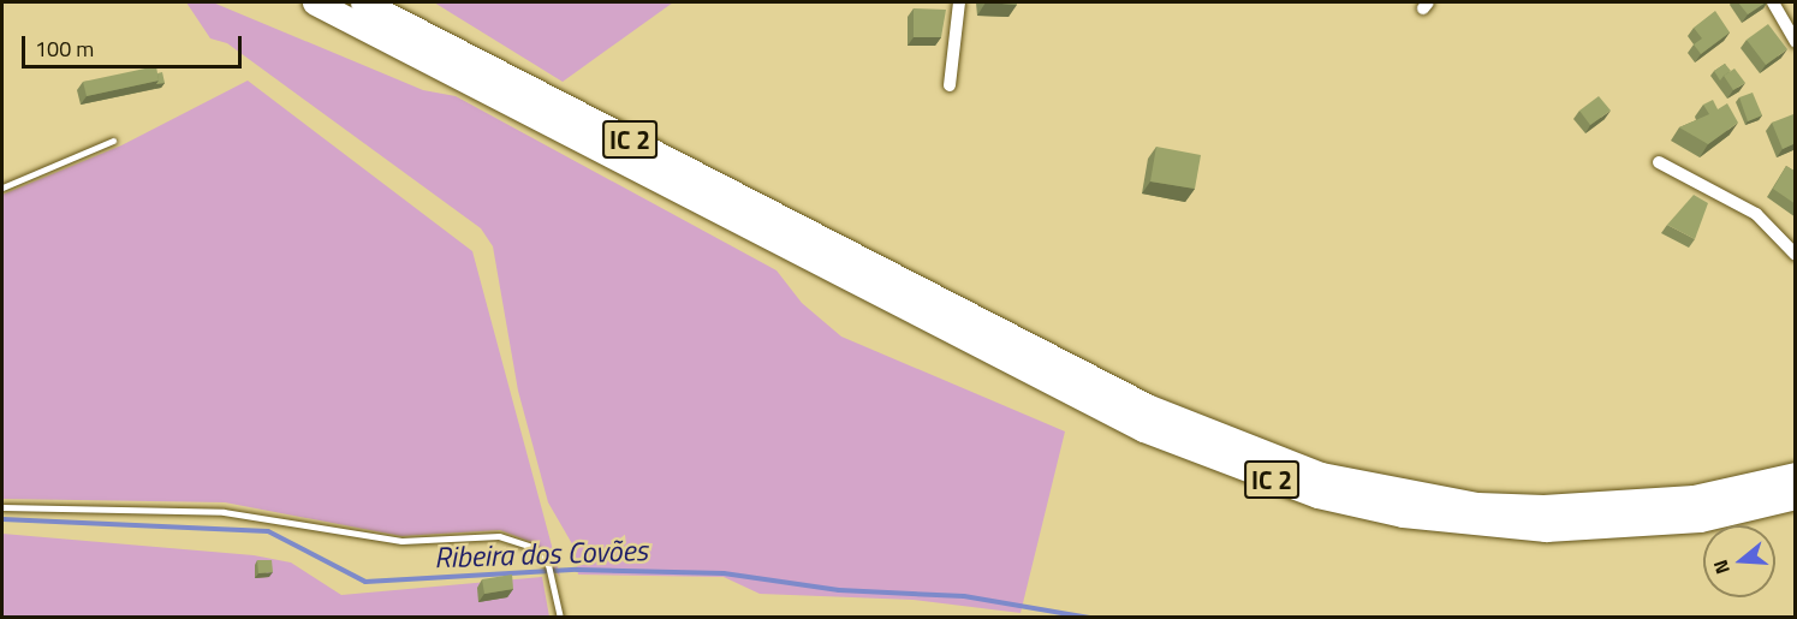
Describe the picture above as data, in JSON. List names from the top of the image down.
{
  "streets": {
    "highway": ["IC 2"]
  },
  "water": ["Ribeira dos Covões"],
  "scale_bar": "100 m",
  "north": "left"
}
